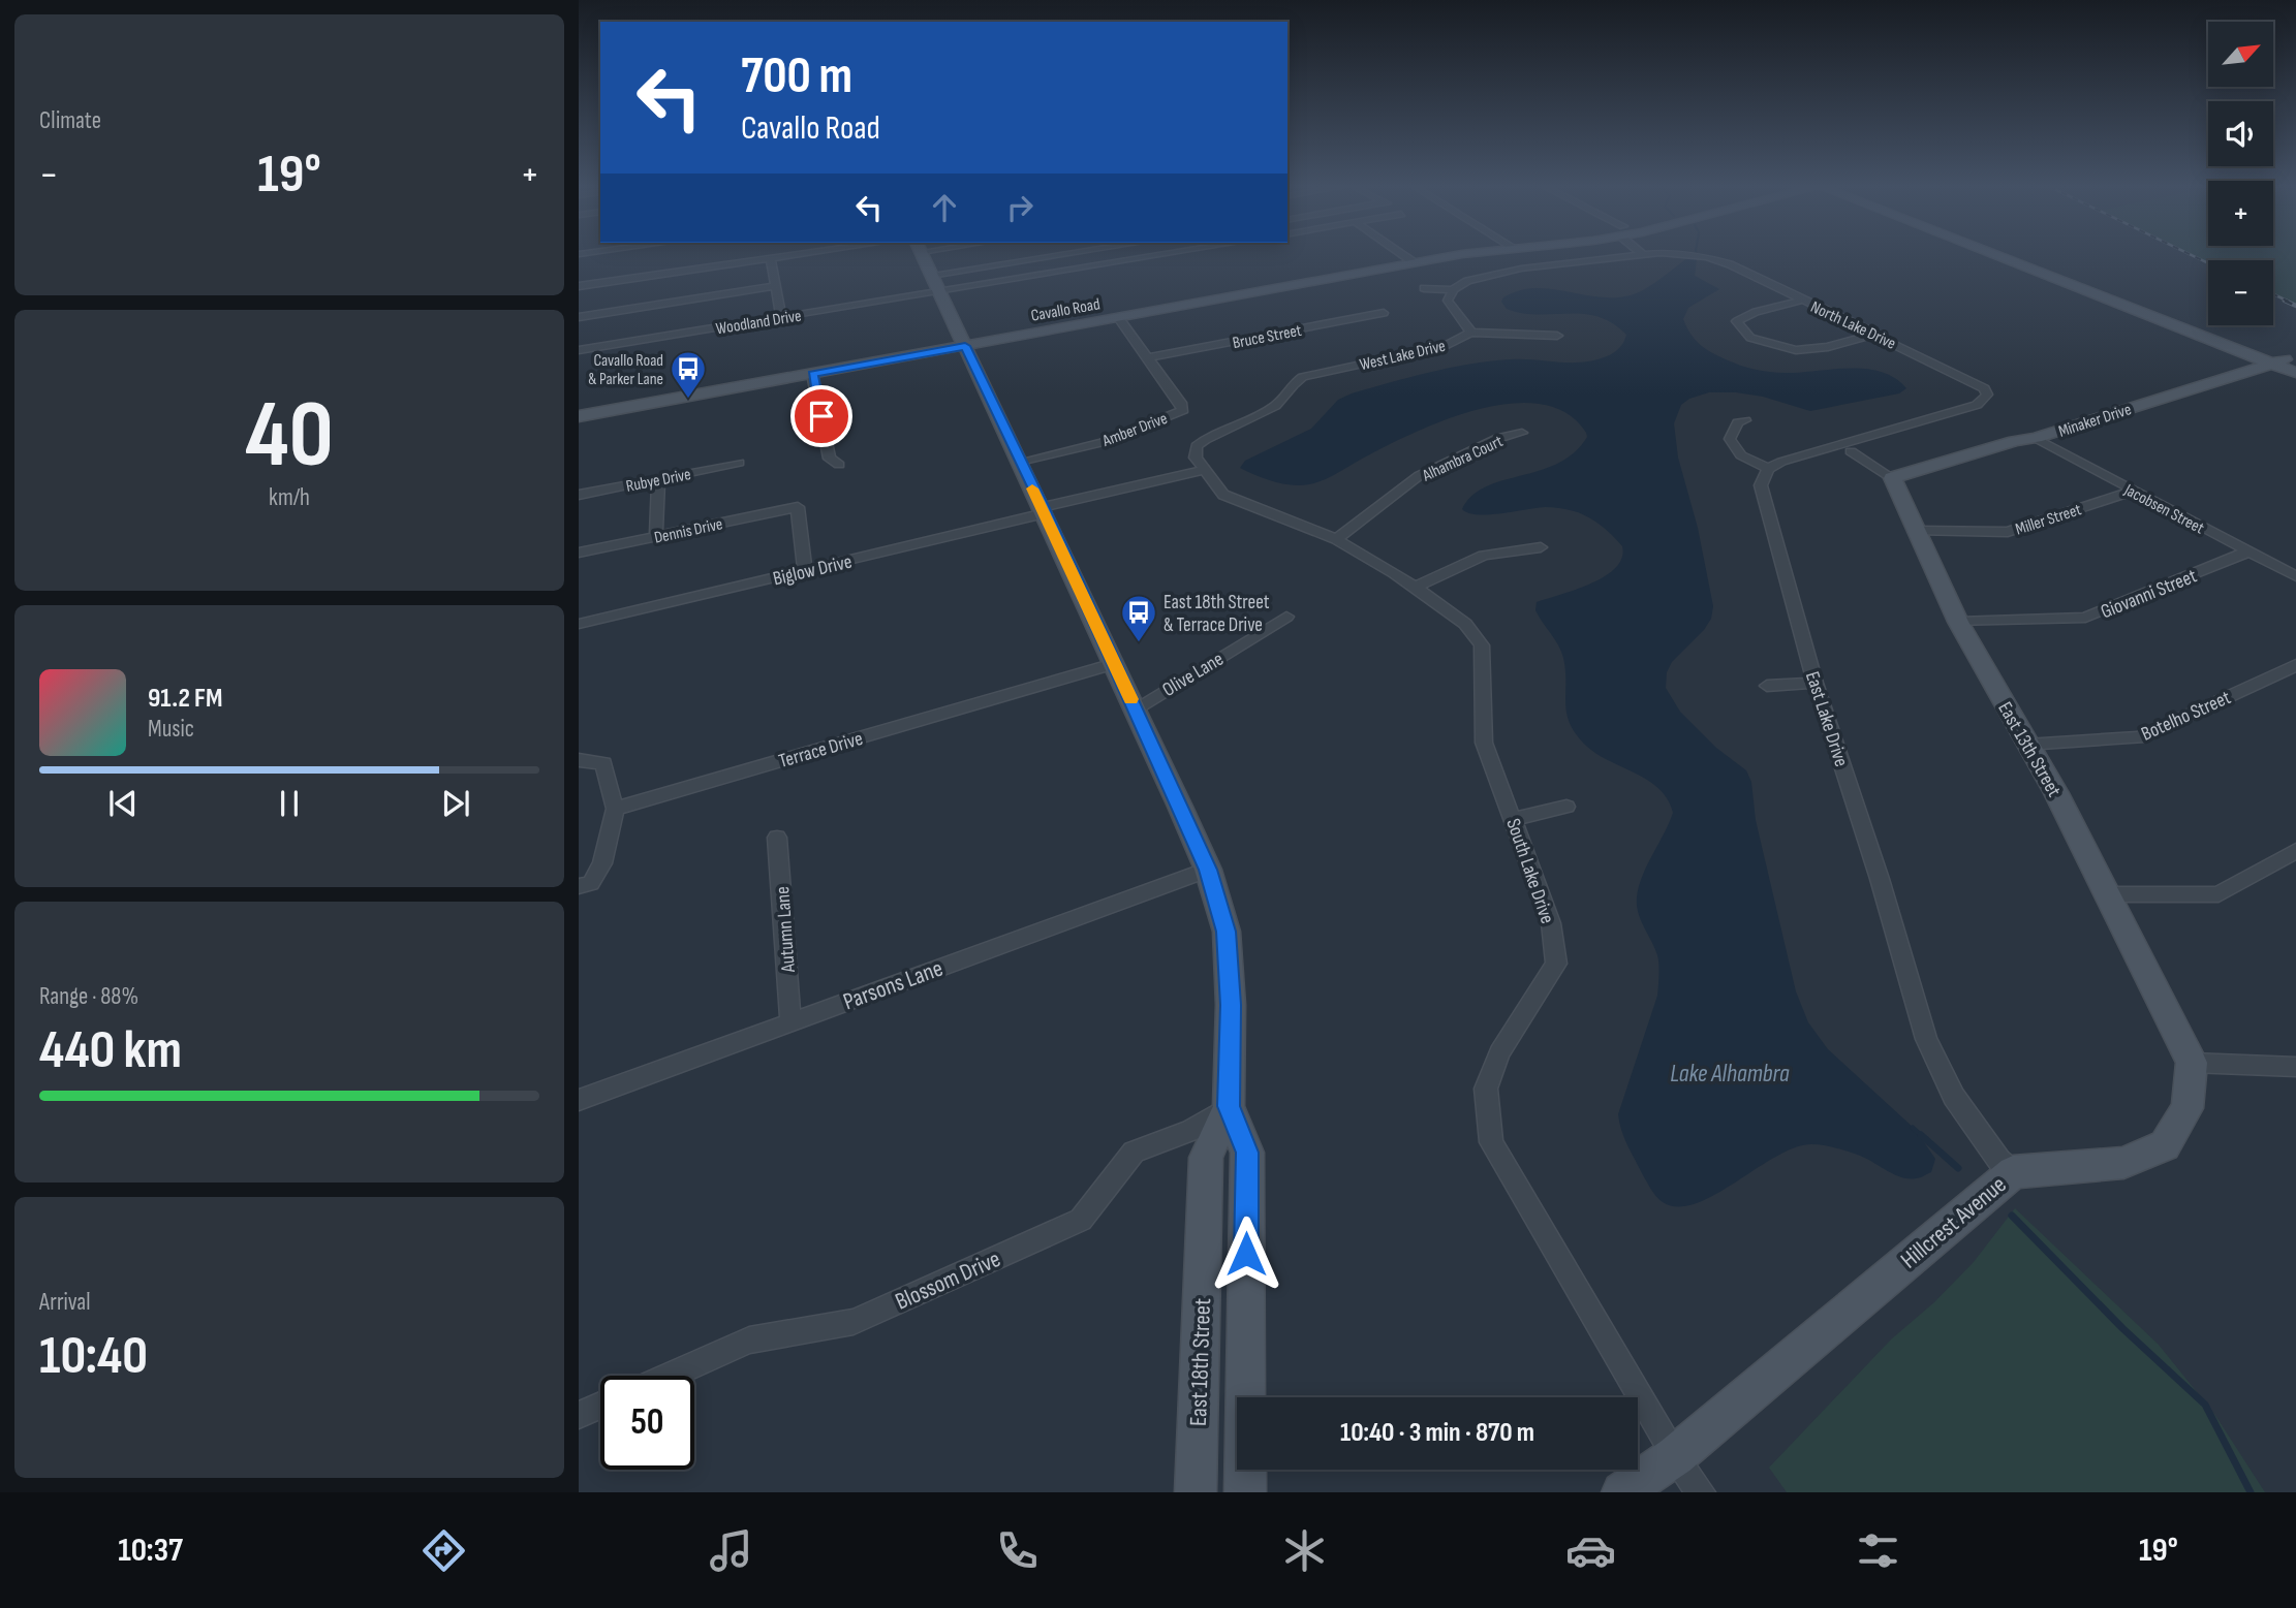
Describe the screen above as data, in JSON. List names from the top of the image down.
{
  "streets": {
    "main road": [
      "Cavallo Road",
      "Minaker Drive",
      "East 13th Street",
      "Hillcrest Avenue",
      "East 18th Street"
    ],
    "street": [
      "Woodland Drive",
      "North Lake Drive",
      "Bruce Street",
      "West Lake Drive",
      "Amber Drive",
      "Alhambra Court",
      "Rubye Drive",
      "Jacobsen Street",
      "Miller Street",
      "Dennis Drive",
      "Biglow Drive",
      "Giovanni Street",
      "Olive Lane",
      "Botelho Street",
      "East Lake Drive",
      "Terrace Drive",
      "South Lake Drive",
      "Autumn Lane",
      "Parsons Lane",
      "Blossom Drive"
    ]
  },
  "crossings": [
    ["Cavallo Road", "Amber Drive"],
    ["Cavallo Road", "East 18th Street"],
    ["Woodland Drive", "East 18th Street"],
    ["North Lake Drive", "West Lake Drive"],
    ["North Lake Drive", "East Lake Drive"],
    ["Bruce Street", "Amber Drive"],
    ["West Lake Drive", "Biglow Drive"],
    ["West Lake Drive", "South Lake Drive"],
    ["Minaker Drive", "Jacobsen Street"],
    ["Minaker Drive", "East 13th Street"],
    ["Amber Drive", "East 18th Street"],
    ["Alhambra Court", "South Lake Drive"],
    ["Jacobsen Street", "Miller Street"],
    ["Jacobsen Street", "Giovanni Street"],
    ["Miller Street", "East 13th Street"],
    ["Dennis Drive", "Biglow Drive"],
    ["Biglow Drive", "South Lake Drive"],
    ["Biglow Drive", "East 18th Street"],
    ["Giovanni Street", "East 13th Street"],
    ["Olive Lane", "East 18th Street"],
    ["Botelho Street", "East 13th Street"],
    ["East Lake Drive", "Hillcrest Avenue"],
    ["Terrace Drive", "East 18th Street"],
    ["East 13th Street", "Hillcrest Avenue"],
    ["South Lake Drive", "Hillcrest Avenue"],
    ["Autumn Lane", "Parsons Lane"],
    ["Parsons Lane", "East 18th Street"],
    ["Blossom Drive", "East 18th Street"]
  ],
  "water": ["Lake Alhambra"],
  "places": {
    "bus stop": ["Cavallo Road & Parker Lane", "East 18th Street & Terrace Drive"]
  },
  "north": "top right",
  "page": {
    "tile": [
      "Climate",
      ["40", "km/h"],
      ["Range · 88%", "440 km"],
      ["Arrival", "10:40"]
    ],
    "map_buttons": ["+", "−"],
    "turn": ["700 m", "Cavallo Road"],
    "heat": ["−", "19°", "+"],
    "song": ["91.2 FM", "Music"],
    "limit": "50",
    "trip": "10:40 · 3 min · 870 m",
    "tabs": ["10:37", "19°"]
  }
}
